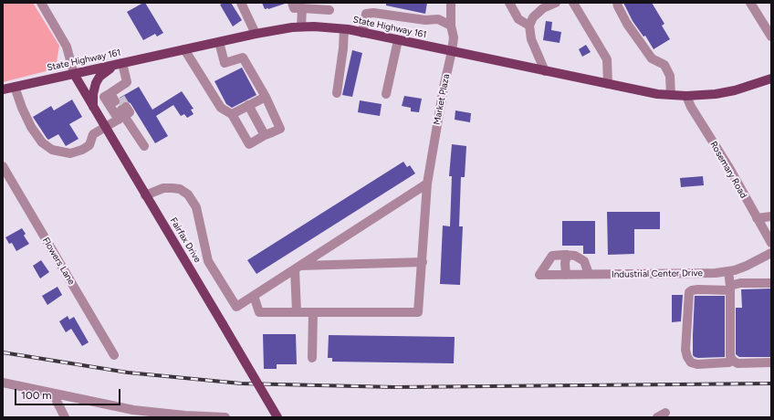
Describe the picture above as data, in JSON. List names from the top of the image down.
{
  "streets": {
    "main road": ["State Highway 161", "Fairfax Drive"],
    "street": [
      "Market Plaza",
      "Rosemary Road",
      "Flowers Lane",
      "Industrial Center Drive"
    ]
  },
  "crossings": [
    ["State Highway 161", "Market Plaza"],
    ["State Highway 161", "Rosemary Road"],
    ["State Highway 161", "Fairfax Drive"]
  ],
  "scale_bar": "100 m"
}
